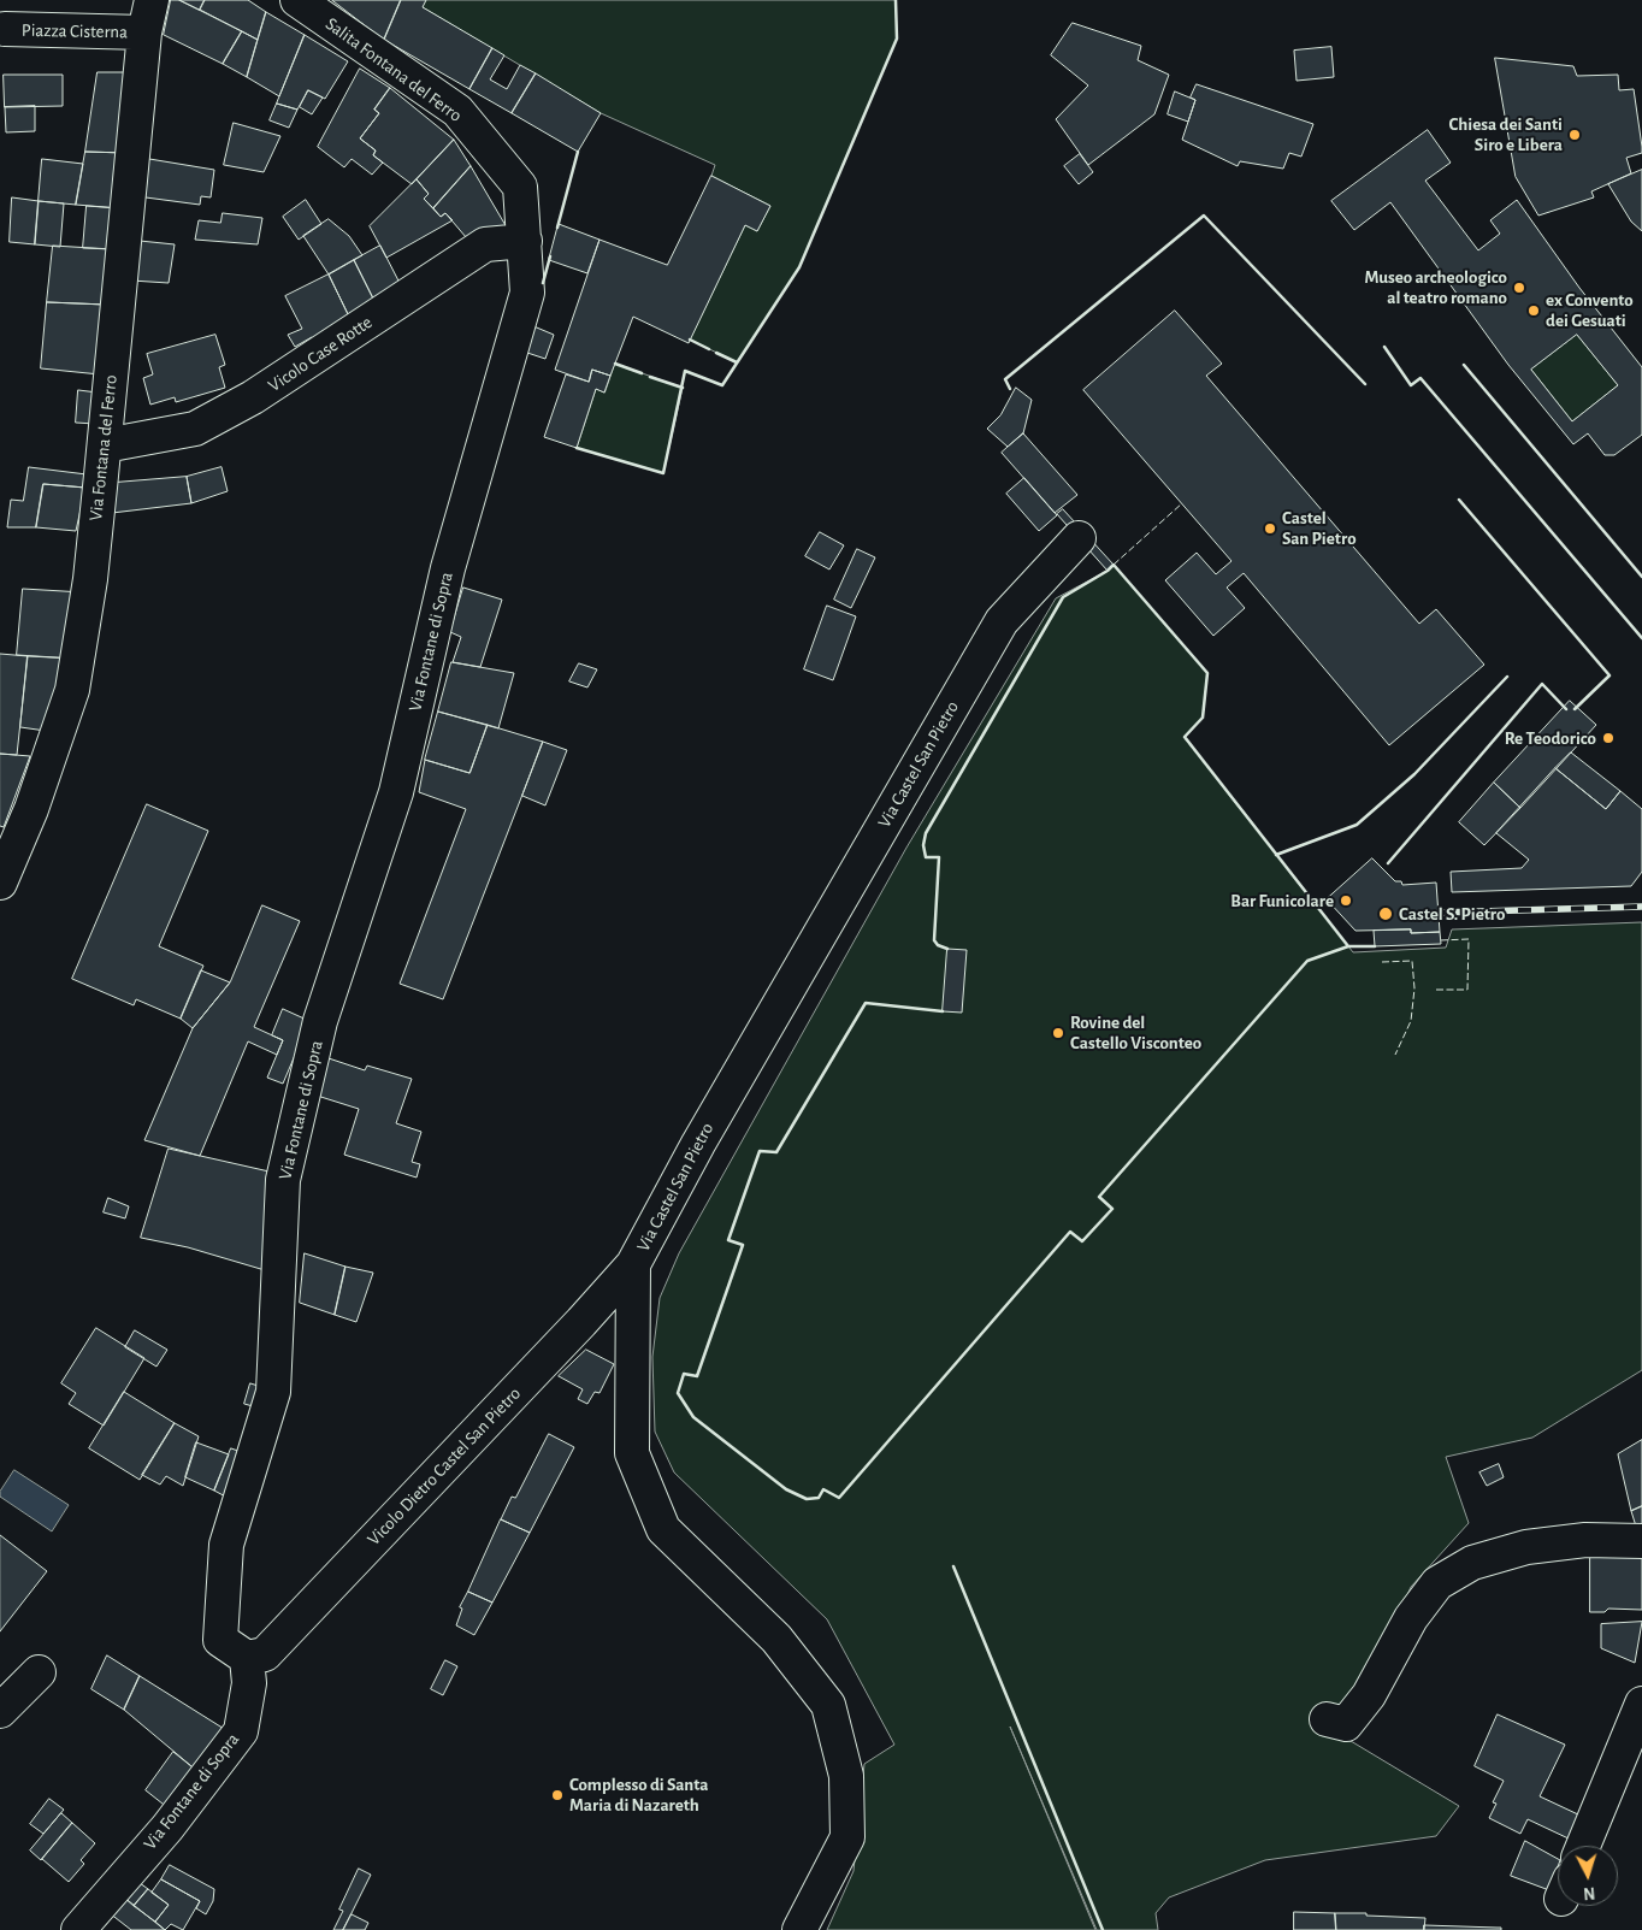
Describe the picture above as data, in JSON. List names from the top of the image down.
{
  "streets": {
    "street": [
      "Piazza Cisterna",
      "Salita Fontana del Ferro",
      "Vicolo Case Rotte",
      "Via Fontana del Ferro",
      "Via Fontane di Sopra",
      "Via Castel San Pietro",
      "Vicolo Dietro Castel San Pietro"
    ]
  },
  "crossings": [
    ["Piazza Cisterna", "Via Fontana del Ferro"],
    ["Salita Fontana del Ferro", "Vicolo Case Rotte"],
    ["Salita Fontana del Ferro", "Via Fontane di Sopra"],
    ["Vicolo Case Rotte", "Via Fontana del Ferro"],
    ["Vicolo Case Rotte", "Via Fontane di Sopra"],
    ["Via Fontane di Sopra", "Vicolo Dietro Castel San Pietro"],
    ["Via Castel San Pietro", "Vicolo Dietro Castel San Pietro"]
  ],
  "places": [
    "Chiesa dei Santi Siro e Libera",
    "Museo archeologico al teatro romano",
    "ex Convento dei Gesuati",
    "Castel San Pietro",
    "Re Teodorico",
    "Bar Funicolare",
    "Castel S. Pietro",
    "Rovine del Castello Visconteo",
    "Complesso di Santa Maria di Nazareth"
  ],
  "north": "bottom"
}
